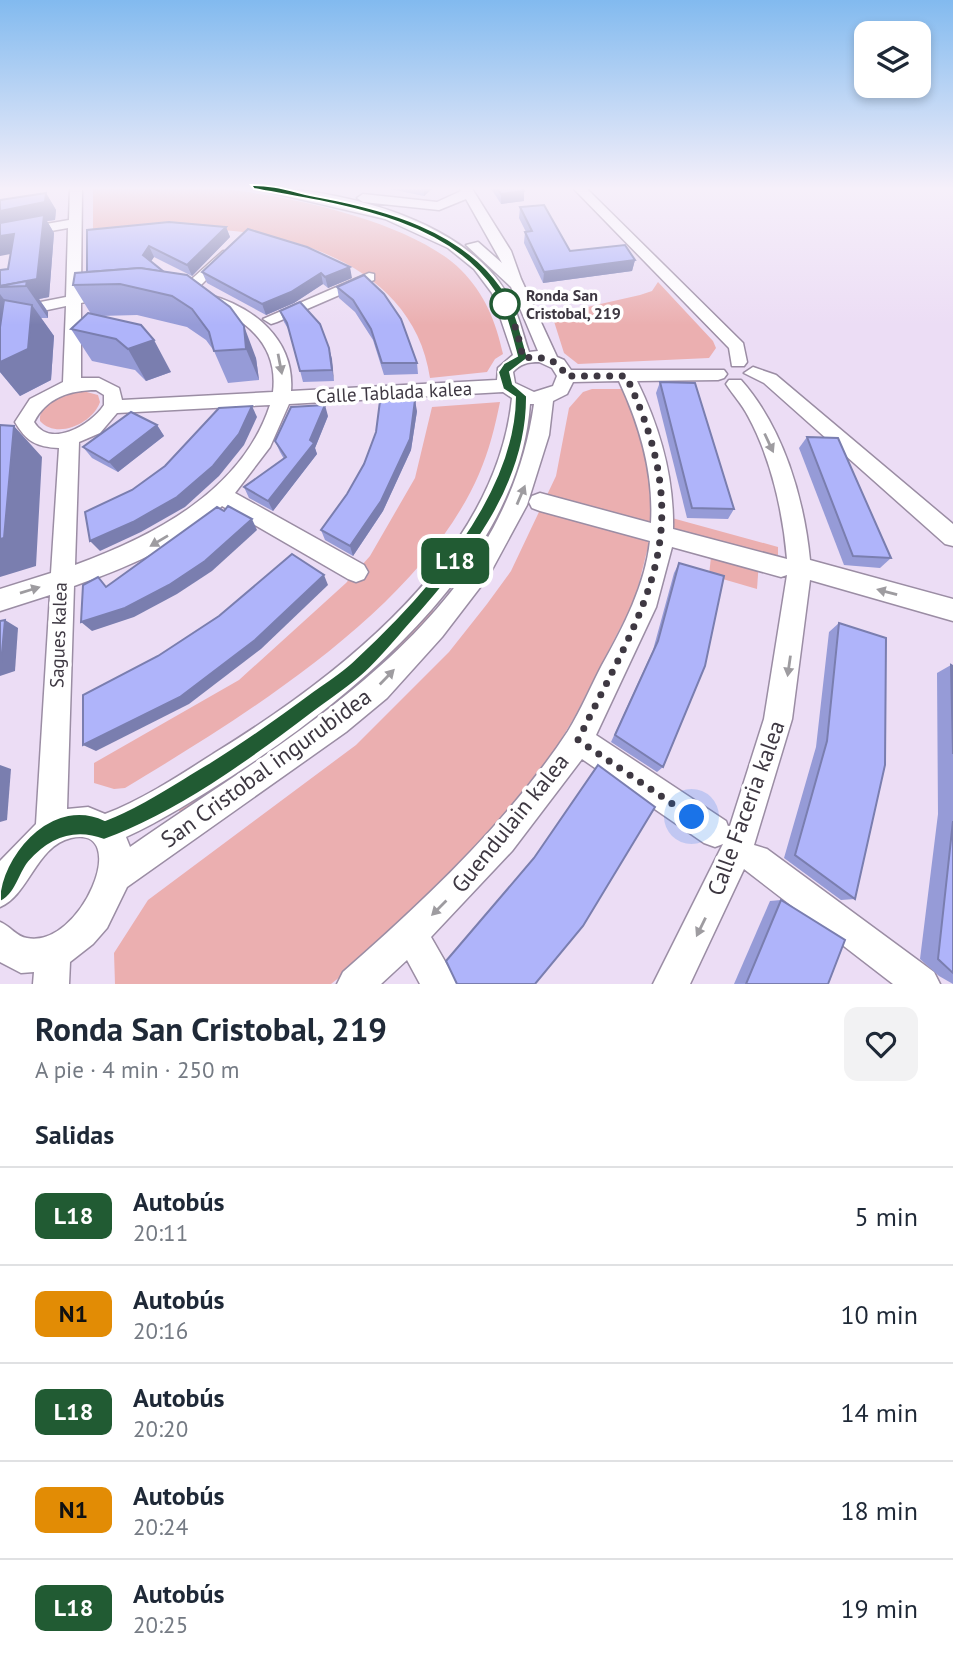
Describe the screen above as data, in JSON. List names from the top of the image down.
{
  "streets": {
    "street": [
      "Calle Tablada kalea",
      "Sagues kalea",
      "San Cristobal ingurubidea",
      "Calle Faceria kalea",
      "Guendulain kalea"
    ]
  },
  "crossings": [
    ["Calle Tablada kalea", "San Cristobal ingurubidea"]
  ],
  "one_way": ["Calle Faceria kalea"],
  "places": ["Ronda San Cristobal, 219"],
  "lines": ["bus line L18"],
  "page": {
    "on_map": "L18",
    "heading": [
      ["Ronda San Cristobal, 219", "A pie · 4 min · 250 m"],
      "Salidas"
    ],
    "list": [
      {
        "mark": "L18",
        "name": "Autobús",
        "note": "20:11",
        "value": "5 min"
      },
      {
        "mark": "N1",
        "name": "Autobús",
        "note": "20:16",
        "value": "10 min"
      },
      {
        "mark": "L18",
        "name": "Autobús",
        "note": "20:20",
        "value": "14 min"
      },
      {
        "mark": "N1",
        "name": "Autobús",
        "note": "20:24",
        "value": "18 min"
      },
      {
        "mark": "L18",
        "name": "Autobús",
        "note": "20:25",
        "value": "19 min"
      }
    ]
  }
}
